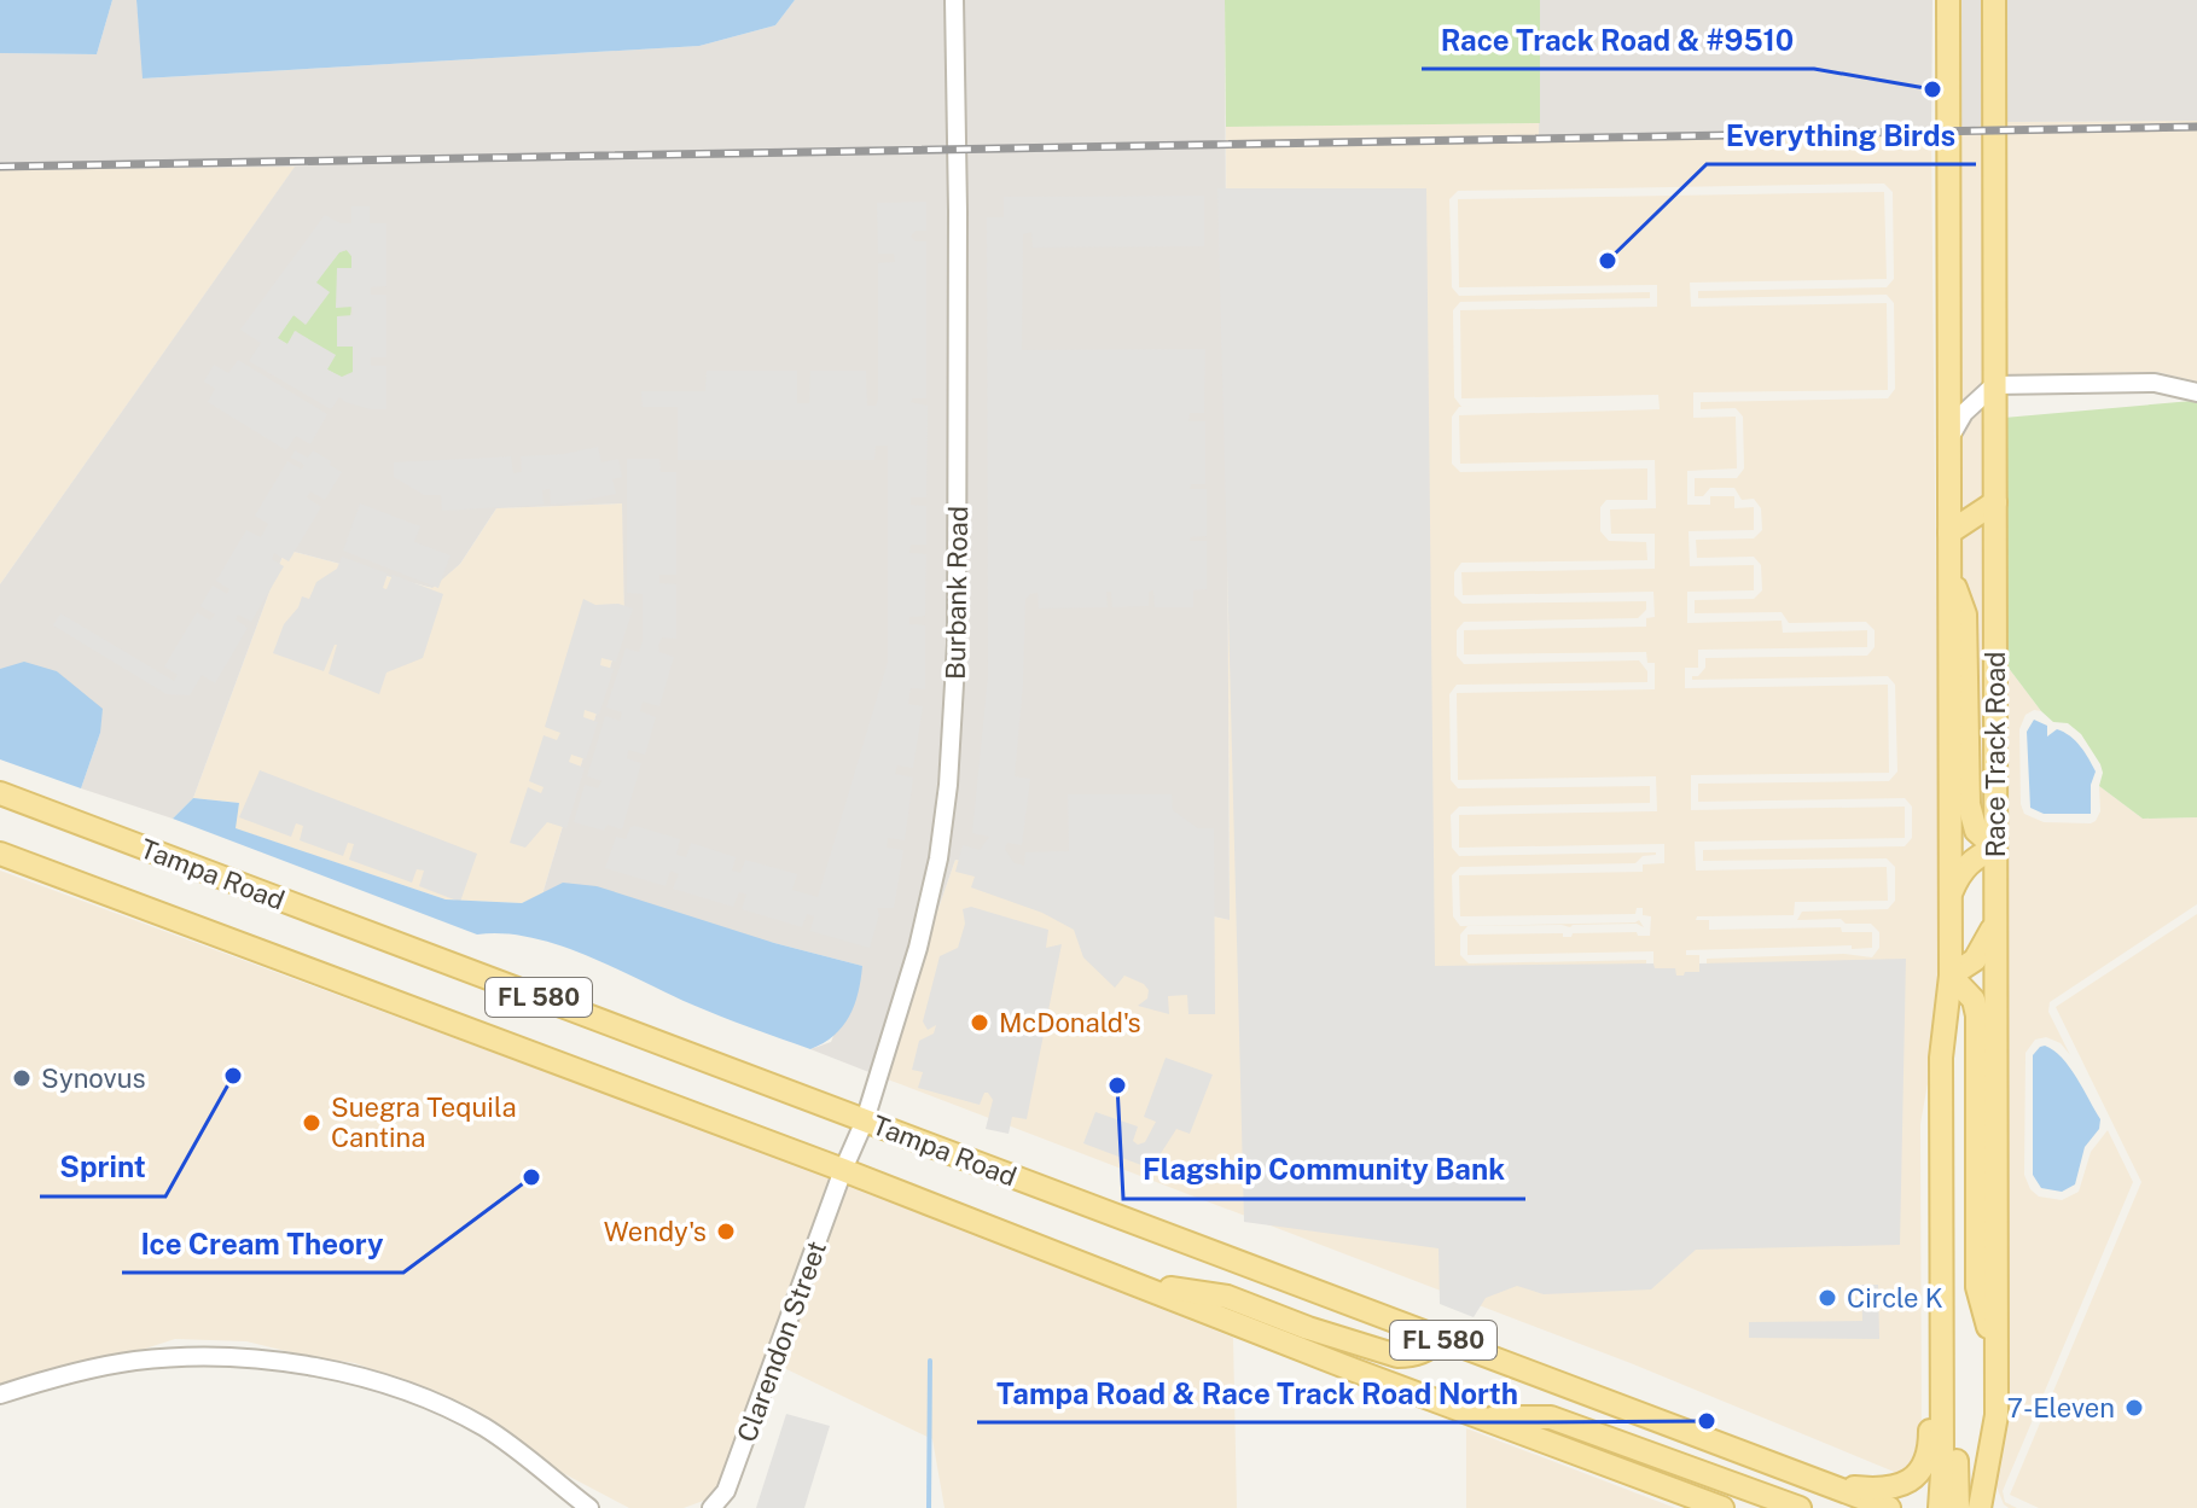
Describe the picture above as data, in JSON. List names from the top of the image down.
{
  "streets": {
    "main road": ["Race Track Road", "Tampa Road", "FL 580"],
    "street": ["Burbank Road", "Clarendon Street"]
  },
  "crossings": [
    ["Burbank Road", "Tampa Road"],
    ["Burbank Road", "Clarendon Street"],
    ["Tampa Road", "Clarendon Street"]
  ],
  "places": [
    "Race Track Road & #9510",
    "Everything Birds",
    "McDonald's",
    "Sprint",
    "Synovus",
    "Flagship Community Bank",
    "Suegra Tequila Cantina",
    "Ice Cream Theory",
    "Wendy's",
    "Circle K",
    "7-Eleven",
    "Tampa Road & Race Track Road North"
  ]
}
